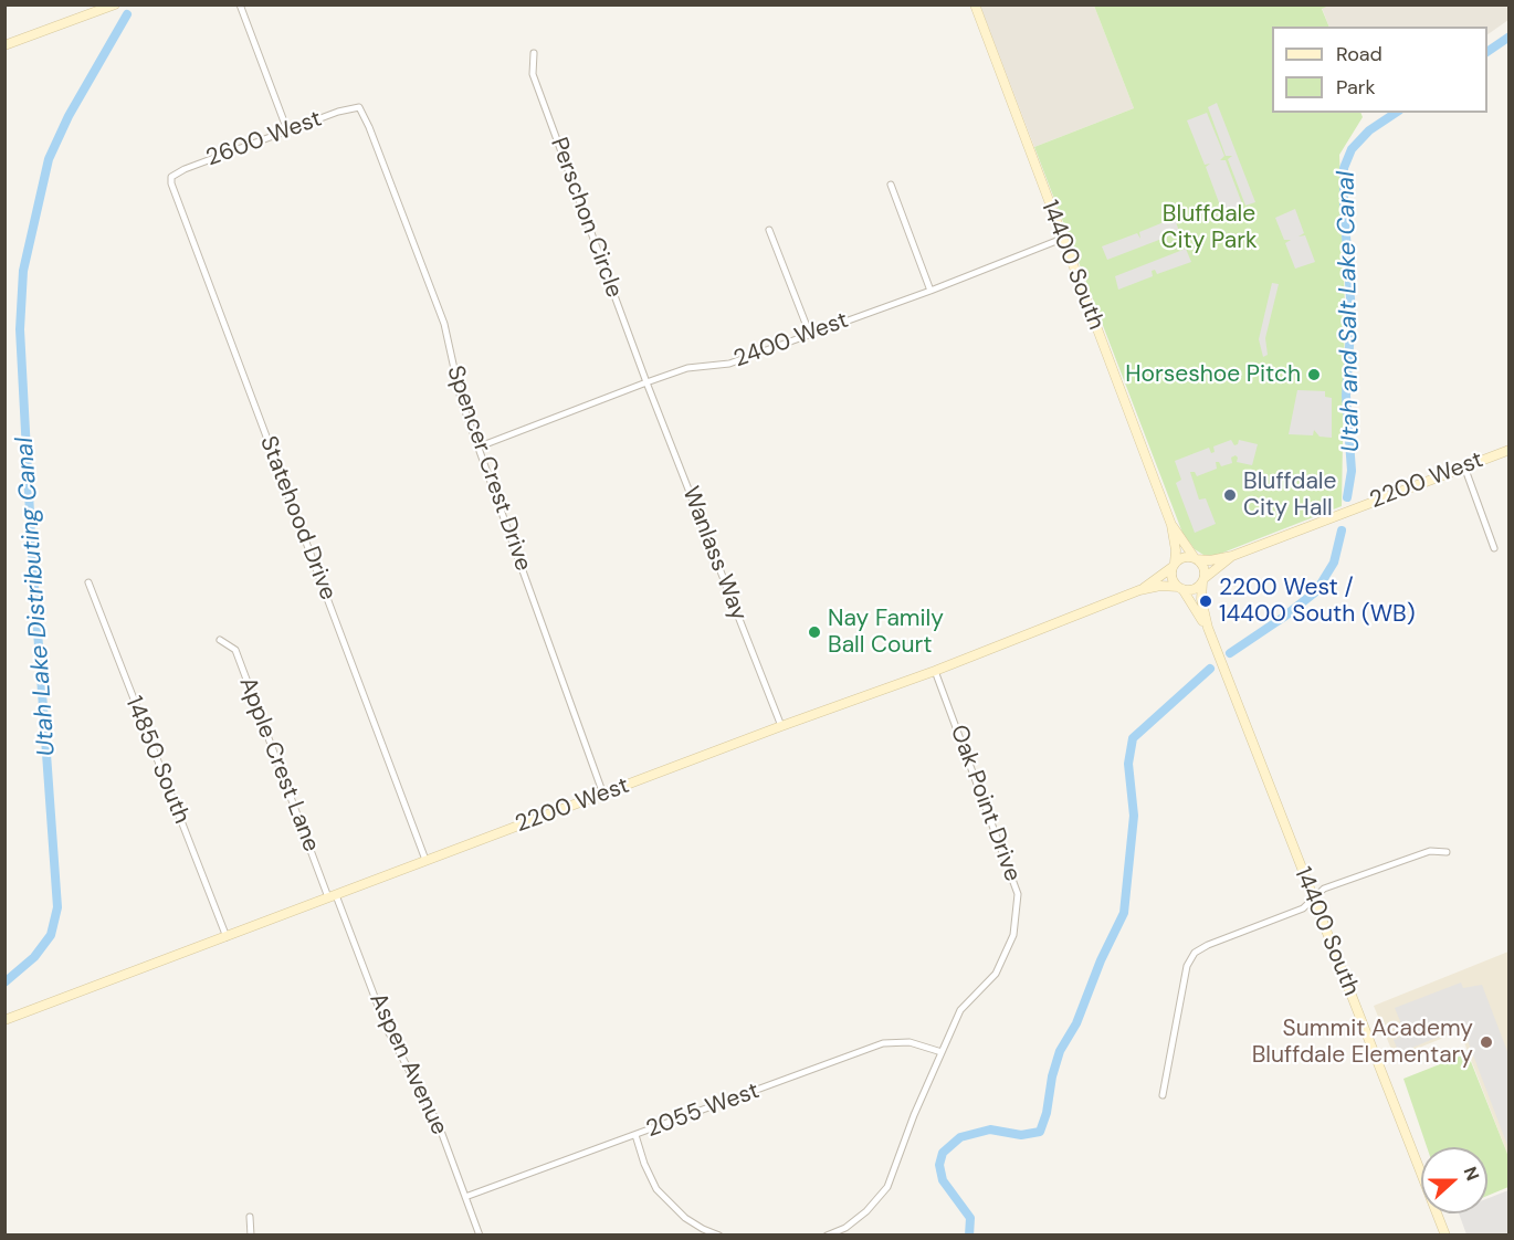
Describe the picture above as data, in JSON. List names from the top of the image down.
{
  "streets": {
    "street": [
      "2600 West",
      "Perschon Circle",
      "14400 South",
      "2400 West",
      "Spencer Crest Drive",
      "2200 West",
      "Statehood Drive",
      "Wanlass Way",
      "14850 South",
      "Apple Crest Lane",
      "Oak Point Drive",
      "Aspen Avenue",
      "2055 West"
    ]
  },
  "crossings": [
    ["2600 West", "Spencer Crest Drive"],
    ["2600 West", "Statehood Drive"],
    ["Perschon Circle", "2400 West"],
    ["Perschon Circle", "Wanlass Way"],
    ["14400 South", "2400 West"],
    ["14400 South", "2200 West"],
    ["2400 West", "Spencer Crest Drive"],
    ["2400 West", "Wanlass Way"],
    ["Spencer Crest Drive", "2200 West"],
    ["2200 West", "Statehood Drive"],
    ["2200 West", "Wanlass Way"],
    ["2200 West", "14850 South"],
    ["2200 West", "Apple Crest Lane"],
    ["2200 West", "Oak Point Drive"],
    ["2200 West", "Aspen Avenue"],
    ["Apple Crest Lane", "Aspen Avenue"],
    ["Oak Point Drive", "2055 West"],
    ["Aspen Avenue", "2055 West"]
  ],
  "water": ["Utah and Salt Lake Canal", "Utah Lake Distributing Canal"],
  "parks": ["Bluffdale City Park"],
  "places": [
    "Horseshoe Pitch",
    "Bluffdale City Hall",
    "2200 West / 14400 South (WB)",
    "Nay Family Ball Court",
    "Summit Academy Bluffdale Elementary"
  ],
  "legend": ["Road", "Park"],
  "north": "right"
}
